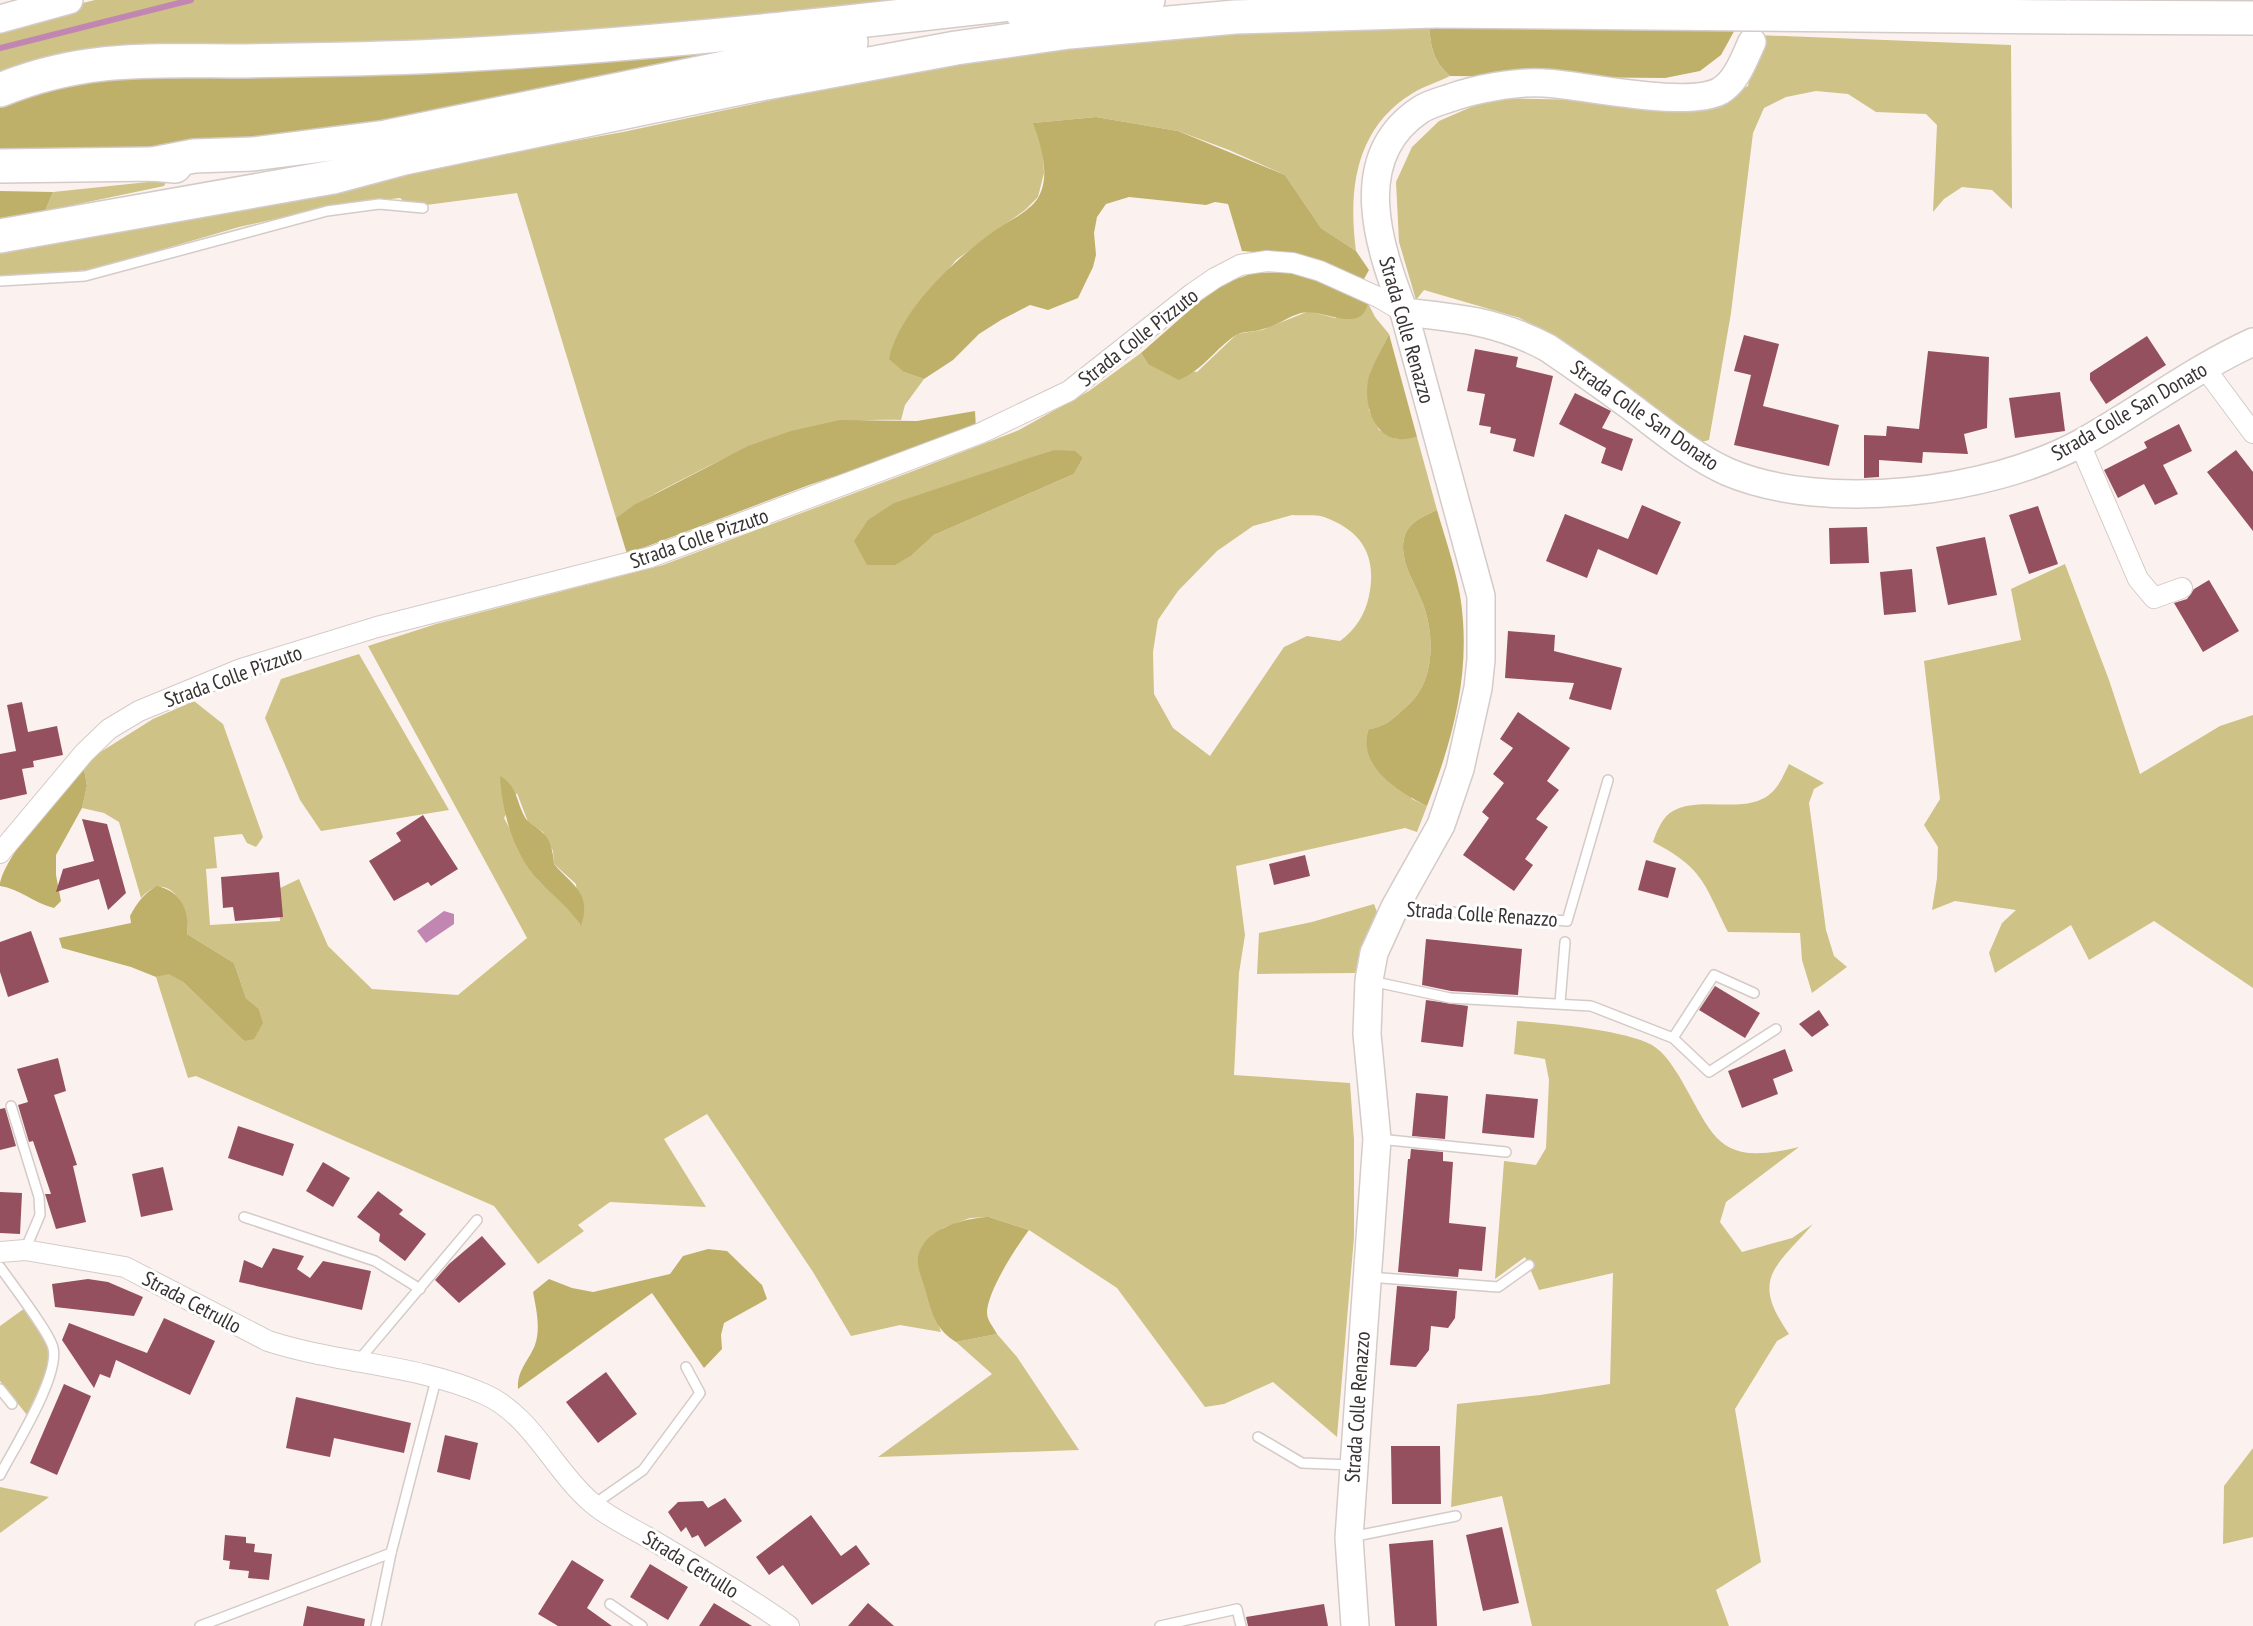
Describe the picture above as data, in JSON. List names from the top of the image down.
{
  "streets": {
    "street": [
      "Strada Colle Renazzo",
      "Strada Colle Pizzuto",
      "Strada Colle San Donato",
      "Strada Cetrullo"
    ]
  },
  "crossings": [
    ["Strada Colle Renazzo", "Strada Colle Pizzuto"],
    ["Strada Colle Renazzo", "Strada Colle San Donato"],
    ["Strada Colle Pizzuto", "Strada Colle San Donato"]
  ]
}
